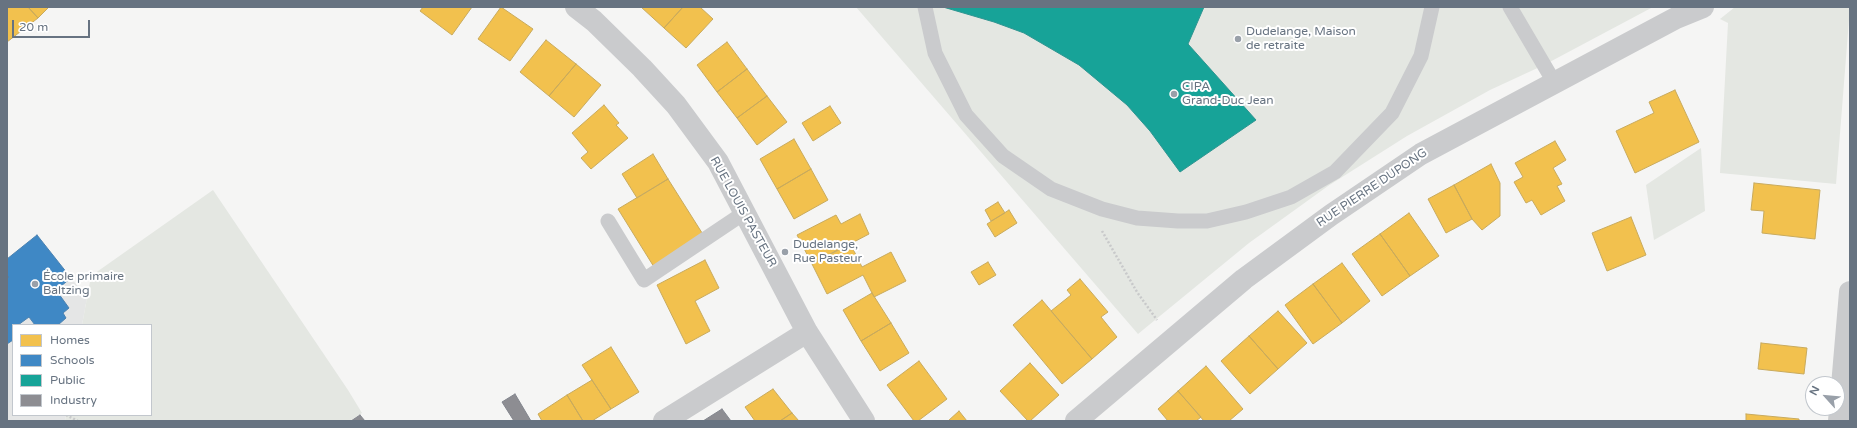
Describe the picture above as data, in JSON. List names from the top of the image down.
{
  "streets": {
    "street": ["RUE PIERRE DUPONG", "RUE LOUIS PASTEUR"]
  },
  "places": [
    "Dudelange, Maison de retraite",
    "CIPA Grand-Duc Jean",
    "Dudelange, Rue Pasteur",
    "École primaire Baltzing"
  ],
  "legend": [
    "Homes",
    "Schools",
    "Public",
    "Industry"
  ],
  "scale_bar": "20 m",
  "north": "top left"
}
